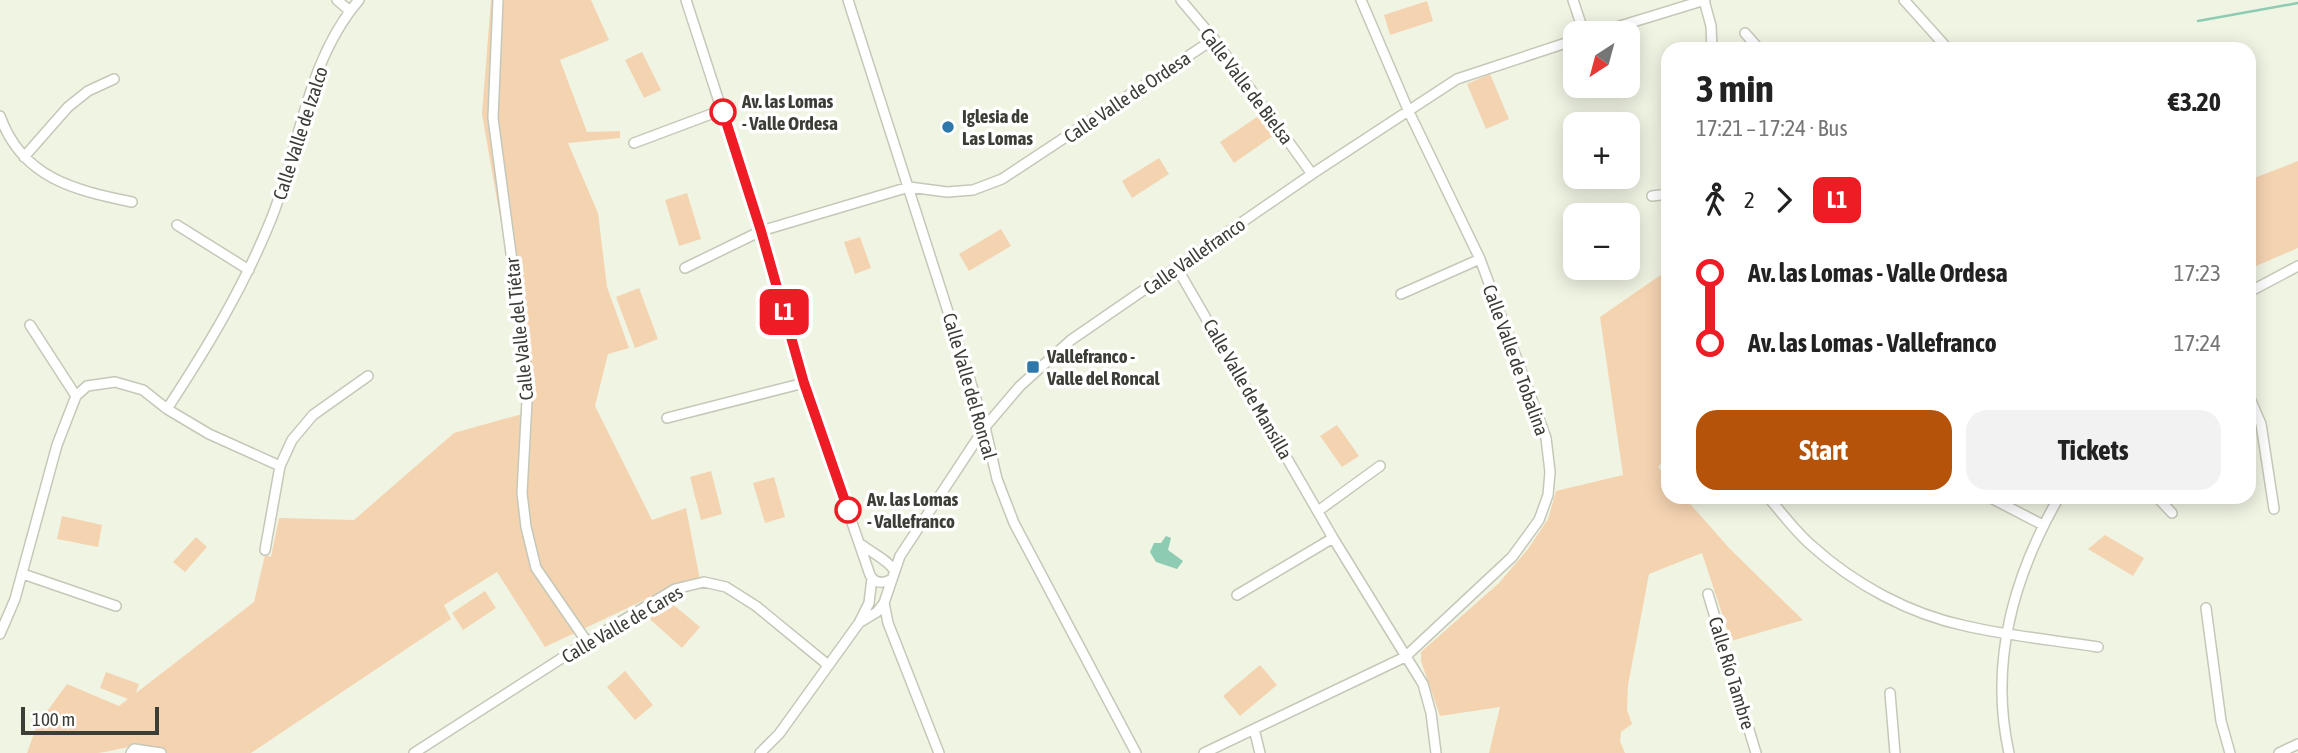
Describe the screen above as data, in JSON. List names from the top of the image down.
{
  "streets": {
    "street": [
      "Calle Valle de Bielsa",
      "Calle Valle de Ordesa",
      "Calle Valle de Izalco",
      "Calle Vallefranco",
      "Calle Valle del Tiétar",
      "Calle Valle de Tobalina",
      "Calle Valle del Roncal",
      "Calle Valle de Mansilla",
      "Calle Valle de Cares",
      "Calle Río Tambre"
    ]
  },
  "crossings": [
    ["Calle Valle de Bielsa", "Calle Valle de Ordesa"],
    ["Calle Valle de Bielsa", "Calle Vallefranco"],
    ["Calle Valle de Ordesa", "Calle Valle del Roncal"],
    ["Calle Vallefranco", "Calle Valle de Tobalina"],
    ["Calle Vallefranco", "Calle Valle del Roncal"],
    ["Calle Vallefranco", "Calle Valle de Mansilla"],
    ["Calle Valle del Tiétar", "Calle Valle de Cares"],
    ["Calle Valle de Tobalina", "Calle Valle de Mansilla"]
  ],
  "places": {
    "other": ["Av. las Lomas - Valle Ordesa", "Iglesia de Las Lomas", "Av. las Lomas - Vallefranco"],
    "transit": ["Vallefranco - Valle del Roncal"]
  },
  "lines": ["bus line L1"],
  "scale_bar": "100 m",
  "north": "bottom left",
  "page": {
    "on_map": "L1",
    "map_buttons": ["+", "−"],
    "heading": ["3 min", "17:21 – 17:24 · Bus", "€3.20"],
    "legs": ["2", "L1"],
    "list": [
      {
        "name": "Av. las Lomas - Valle Ordesa",
        "value": "17:23"
      },
      {
        "name": "Av. las Lomas - Vallefranco",
        "value": "17:24"
      }
    ],
    "buttons": ["Start", "Tickets"],
    "scale": "100 m"
  }
}
